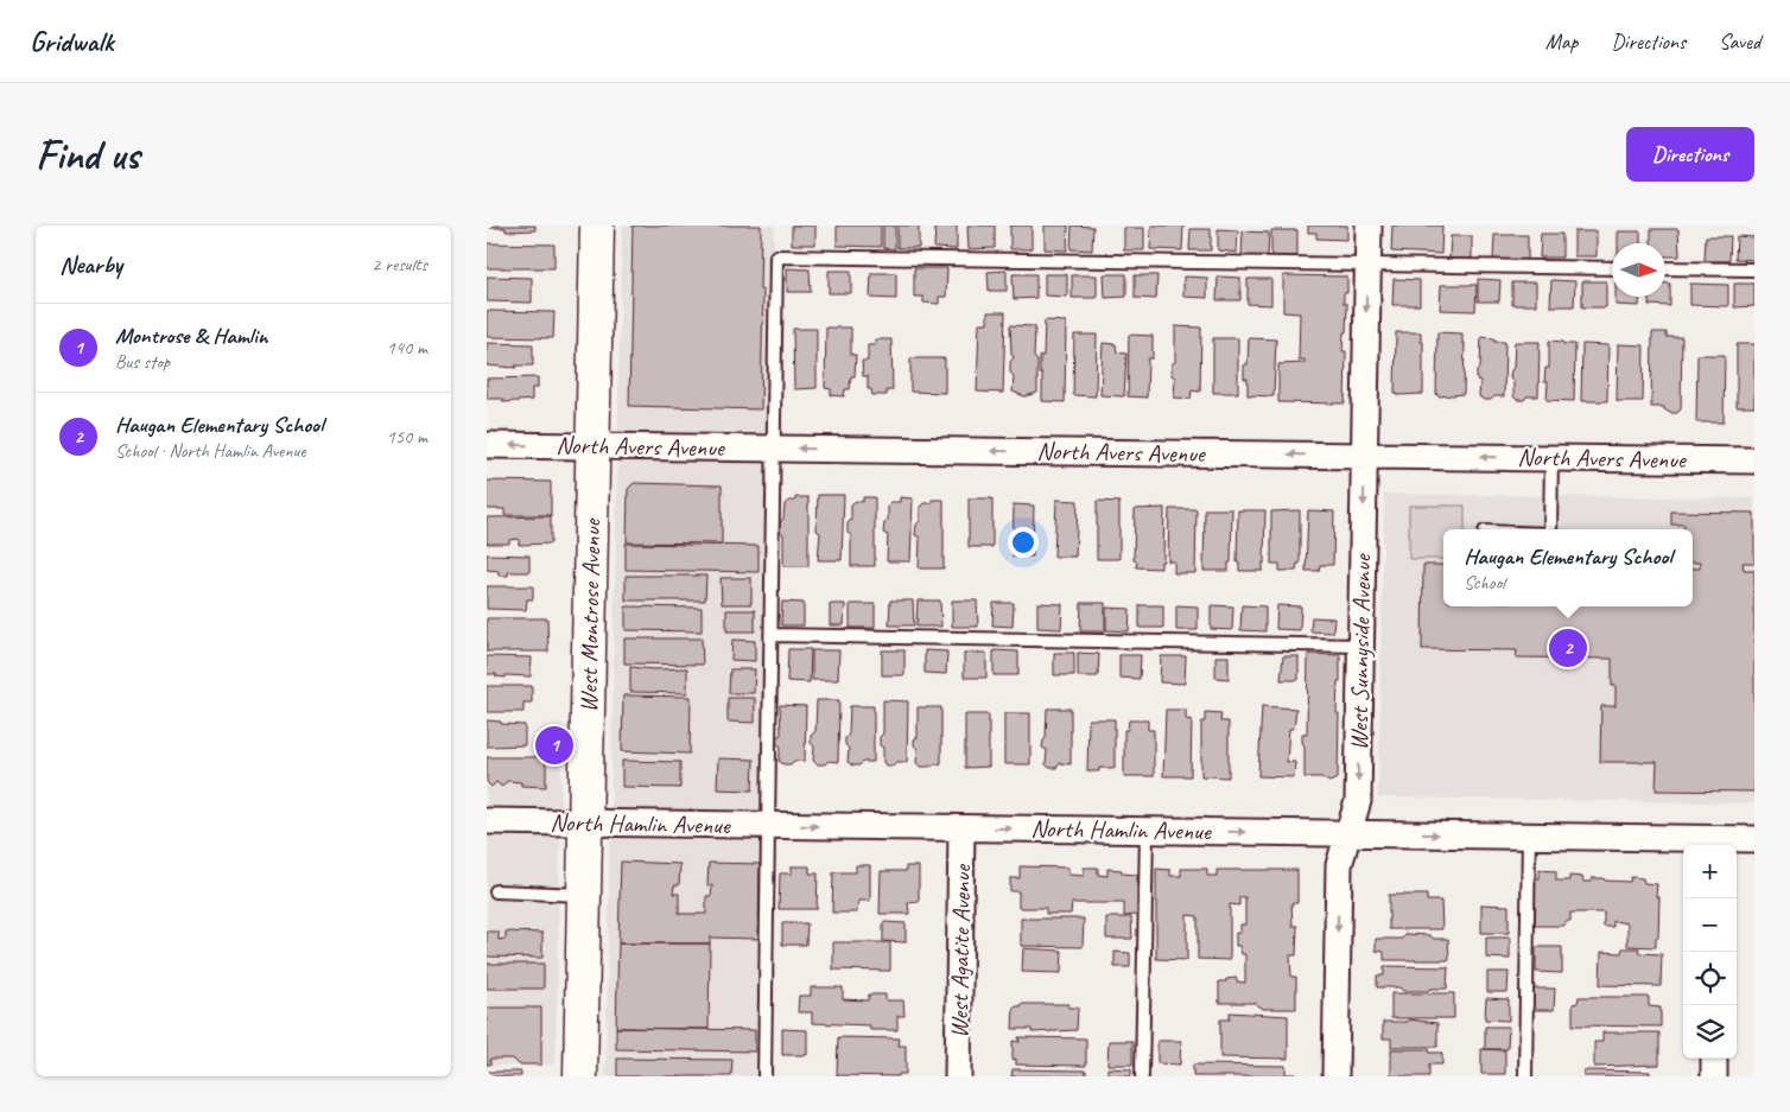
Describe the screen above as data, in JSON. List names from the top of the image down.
{
  "streets": {
    "main road": ["West Montrose Avenue"],
    "street": [
      "North Avers Avenue",
      "West Sunnyside Avenue",
      "North Hamlin Avenue",
      "West Agatite Avenue"
    ]
  },
  "crossings": [
    ["North Avers Avenue", "West Montrose Avenue"],
    ["North Avers Avenue", "West Sunnyside Avenue"],
    ["West Montrose Avenue", "North Hamlin Avenue"],
    ["West Sunnyside Avenue", "North Hamlin Avenue"],
    ["North Hamlin Avenue", "West Agatite Avenue"]
  ],
  "one_way": ["North Avers Avenue", "West Sunnyside Avenue", "North Hamlin Avenue"],
  "north": "right",
  "page": {
    "header": "Gridwalk",
    "nav": ["Map", "Directions", "Saved"],
    "buttons": "Directions",
    "title": "Find us",
    "heading": ["Nearby", "2 results"],
    "list": [
      {
        "mark": "1",
        "name": "Montrose & Hamlin",
        "note": "Bus stop",
        "value": "140 m"
      },
      {
        "mark": "2",
        "name": "Haugan Elementary School",
        "note": "School · North Hamlin Avenue",
        "value": "150 m"
      }
    ],
    "popup": ["Haugan Elementary School", "School"],
    "pins": ["2", "1"],
    "map_buttons": ["+", "−"]
  }
}
